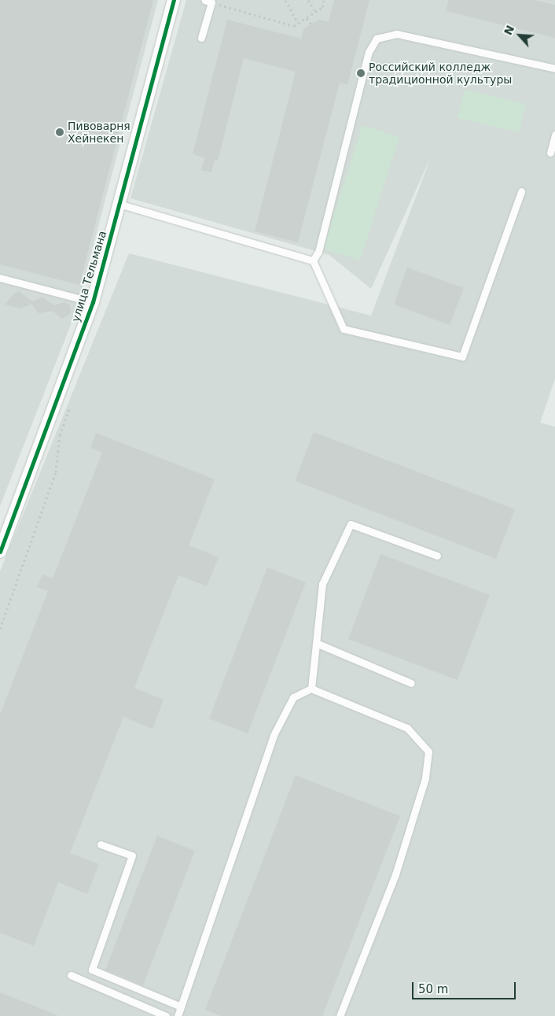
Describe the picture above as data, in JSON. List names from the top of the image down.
{
  "streets": {
    "street": ["улица Тельмана"]
  },
  "places": ["Российский колледж традиционной культуры", "Пивоварня Хейнекен"],
  "scale_bar": "50 m",
  "north": "top left"
}
